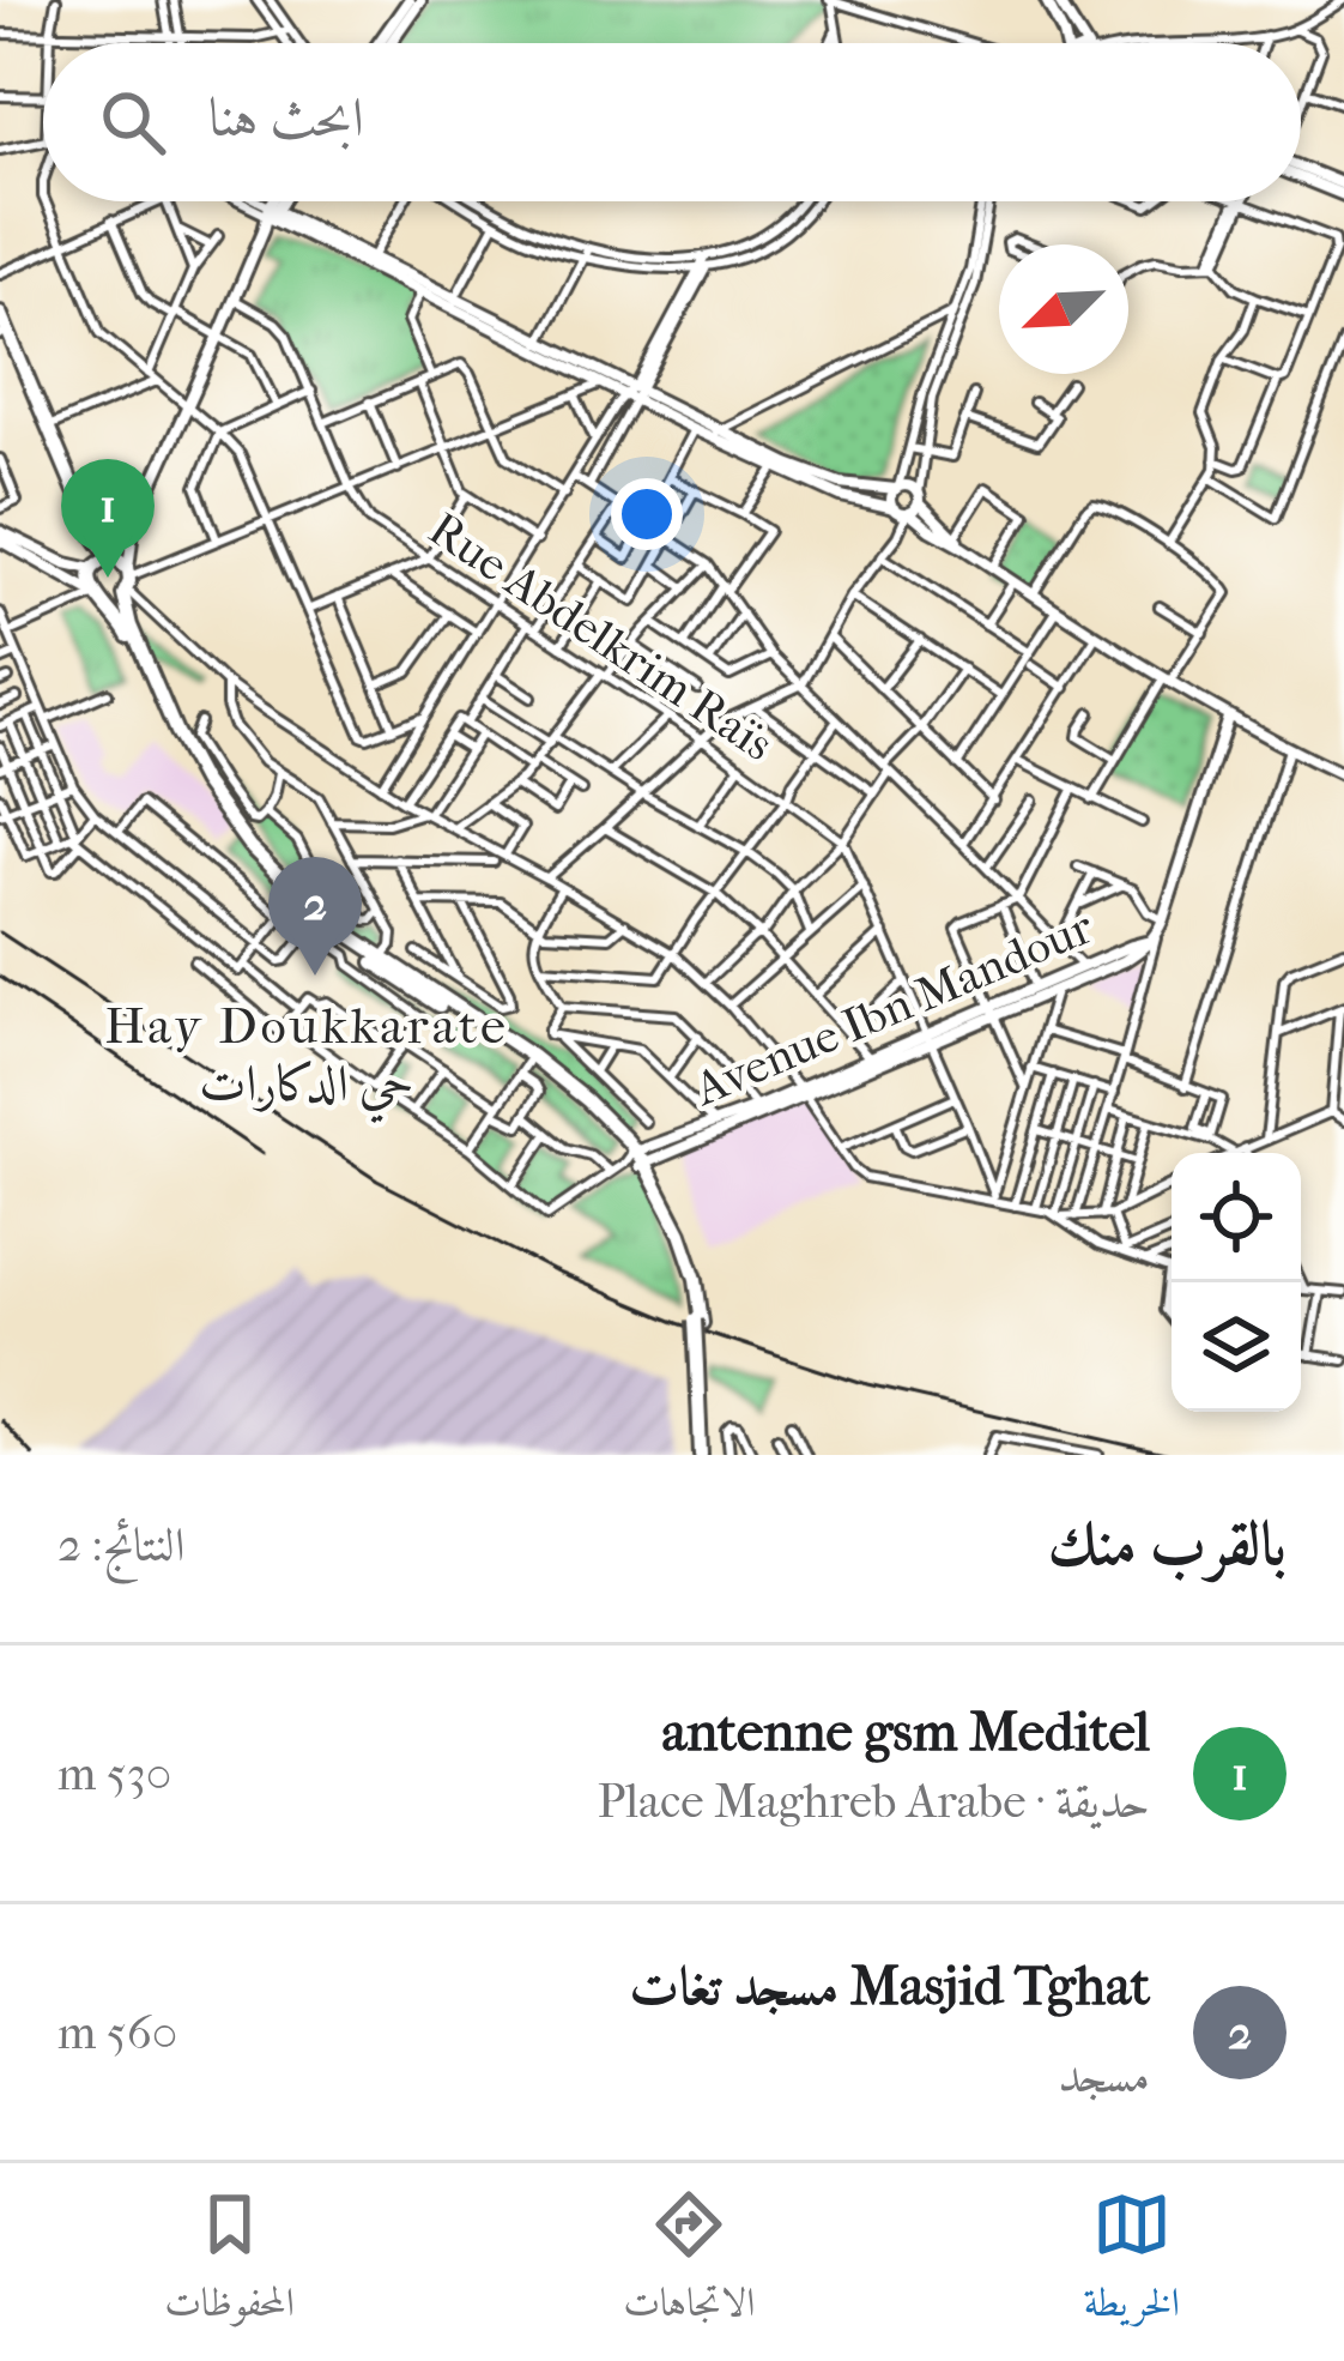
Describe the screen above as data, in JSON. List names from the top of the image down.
{
  "streets": {
    "street": ["Rue Abdelkrim Raïs", "Avenue Ibn Mandour"]
  },
  "crossings": [
    ["Rue Abdelkrim Raïs", "Avenue Ibn Mandour"]
  ],
  "districts": ["Hay Doukkarate حي الدكارات"],
  "north": "bottom left",
  "page": {
    "search": "ابحث هنا",
    "pins": ["1", "2"],
    "heading": ["بالقرب منك", "النتائج: 2"],
    "list": [
      {
        "mark": "1",
        "name": "antenne gsm Meditel",
        "note": "حديقة · Place Maghreb Arabe",
        "value": "530 m"
      },
      {
        "mark": "2",
        "name": "Masjid Tghat مسجد تغات",
        "note": "مسجد",
        "value": "560 m"
      }
    ],
    "nav": ["الخريطة", "الاتجاهات", "المحفوظات"]
  }
}
